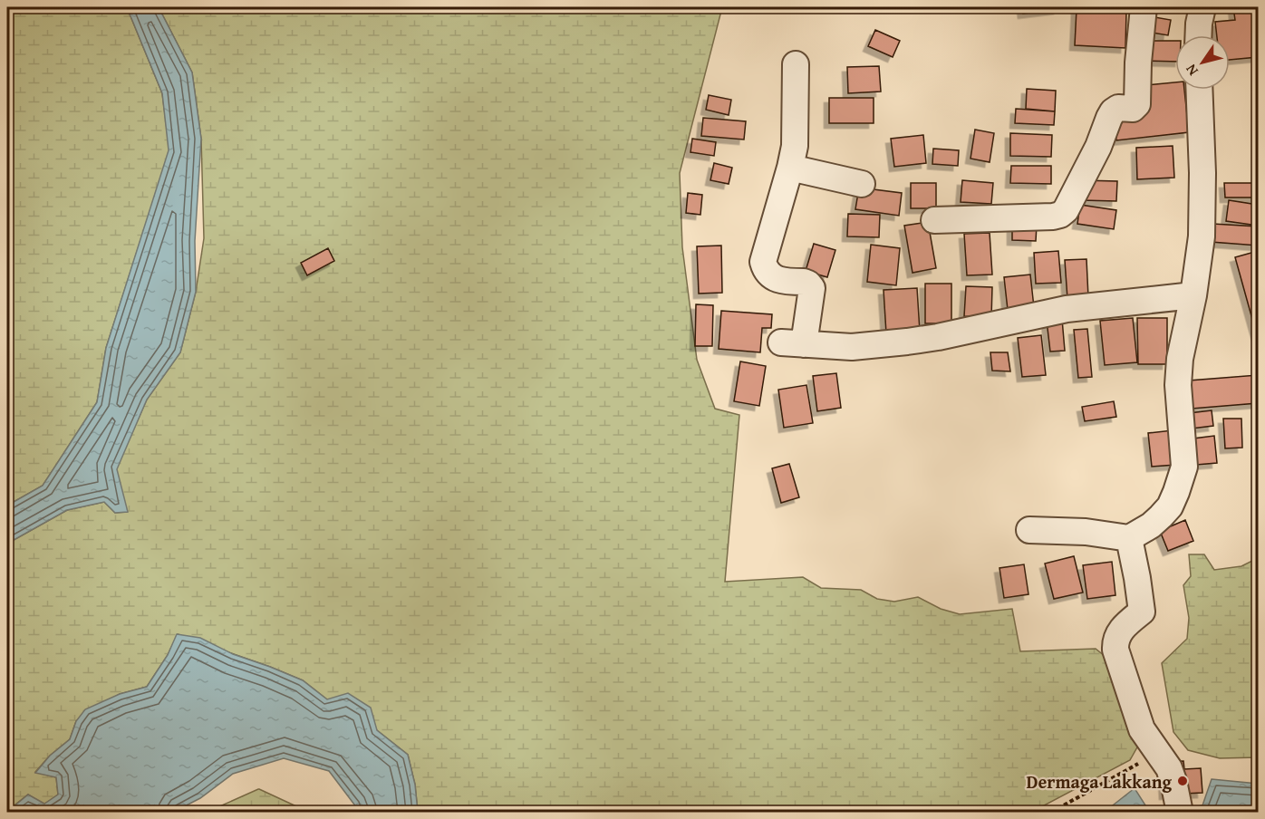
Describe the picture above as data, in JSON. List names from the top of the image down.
{
  "places": ["Dermaga Lakkang"],
  "north": "bottom left"
}
